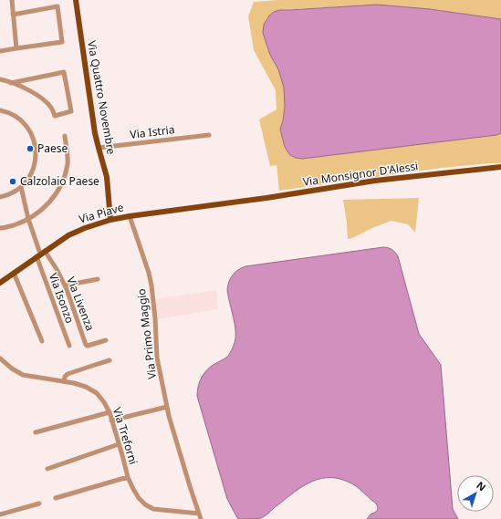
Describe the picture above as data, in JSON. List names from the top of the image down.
{
  "streets": {
    "main road": ["Via Quattro Novembre", "Via Monsignor D'Alessi", "Via Piave"],
    "street": [
      "Via Istria",
      "Via Isonzo",
      "Via Livenza",
      "Via Primo Maggio",
      "Via Treforni"
    ]
  },
  "crossings": [
    ["Via Quattro Novembre", "Via Istria"],
    ["Via Quattro Novembre", "Via Piave"],
    ["Via Monsignor D'Alessi", "Via Piave"],
    ["Via Piave", "Via Isonzo"],
    ["Via Piave", "Via Livenza"],
    ["Via Piave", "Via Primo Maggio"],
    ["Via Isonzo", "Via Livenza"],
    ["Via Primo Maggio", "Via Treforni"]
  ],
  "places": ["Paese", "Calzolaio Paese"],
  "north": "top right"
}
